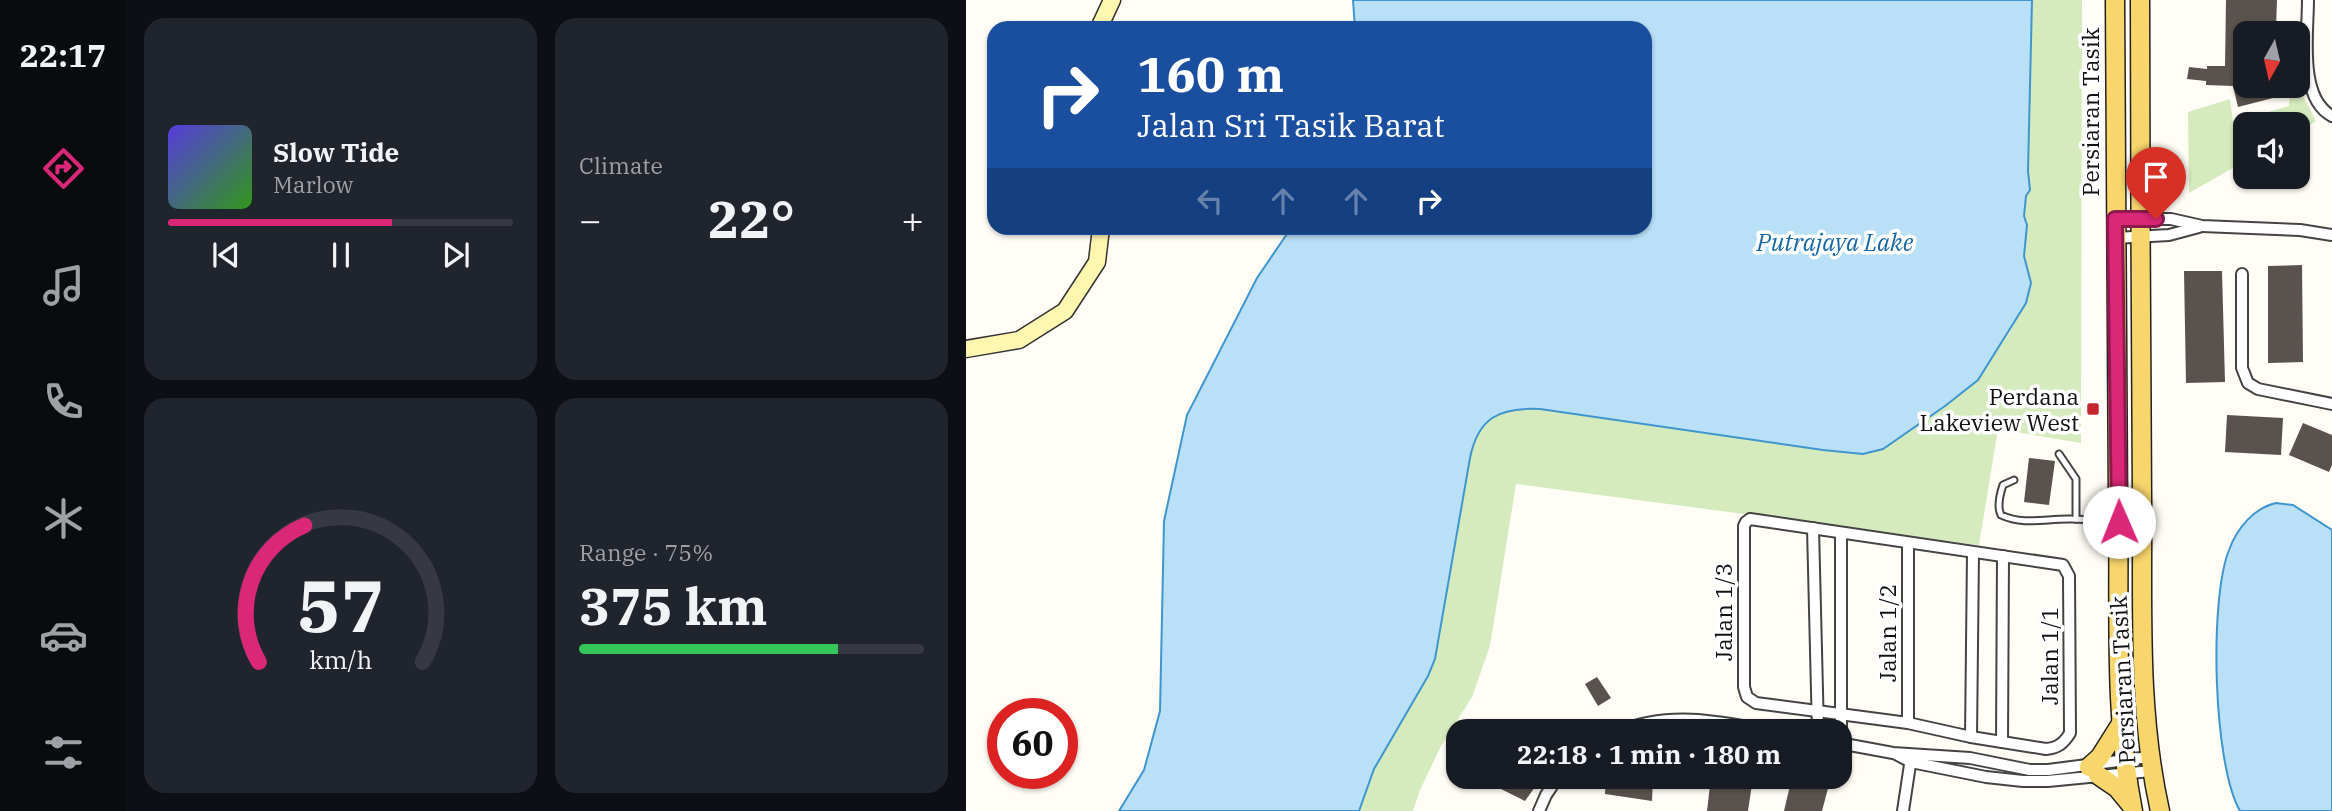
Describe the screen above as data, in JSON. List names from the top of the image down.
{
  "streets": {
    "main road": ["Persiaran Tasik"],
    "street": ["Jalan 1/3", "Jalan 1/2", "Jalan 1/1"]
  },
  "water": ["Putrajaya Lake"],
  "places": {
    "transit": ["Perdana Lakeview West"]
  },
  "north": "bottom",
  "page": {
    "tabs": "22:17",
    "tile": [
      "Climate",
      ["Range · 75%", "375 km"]
    ],
    "turn": ["160 m", "Jalan Sri Tasik Barat"],
    "song": ["Slow Tide", "Marlow"],
    "heat": ["−", "22°", "+"],
    "limit": "60",
    "trip": "22:18 · 1 min · 180 m",
    "gauge": ["57", "km/h"]
  }
}
